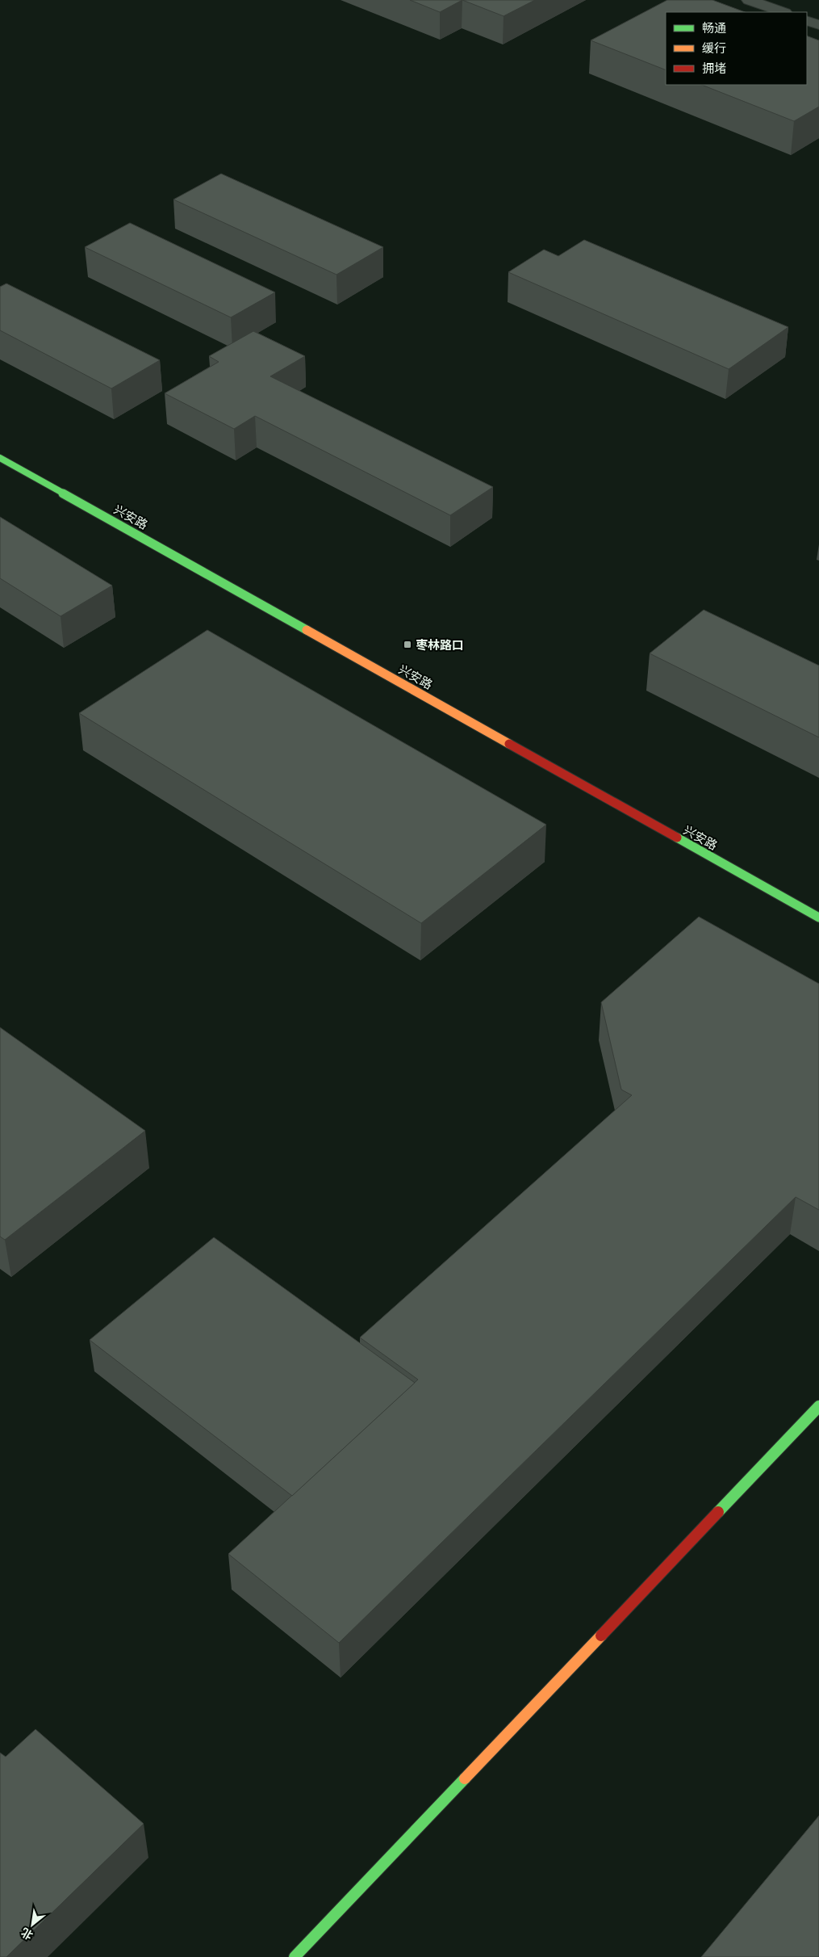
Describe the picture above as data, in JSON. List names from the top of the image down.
{
  "streets": {
    "street": ["兴安路"]
  },
  "places": {
    "transit": ["枣林路口"]
  },
  "legend": ["畅通", "缓行", "拥堵"],
  "north": "bottom left"
}
